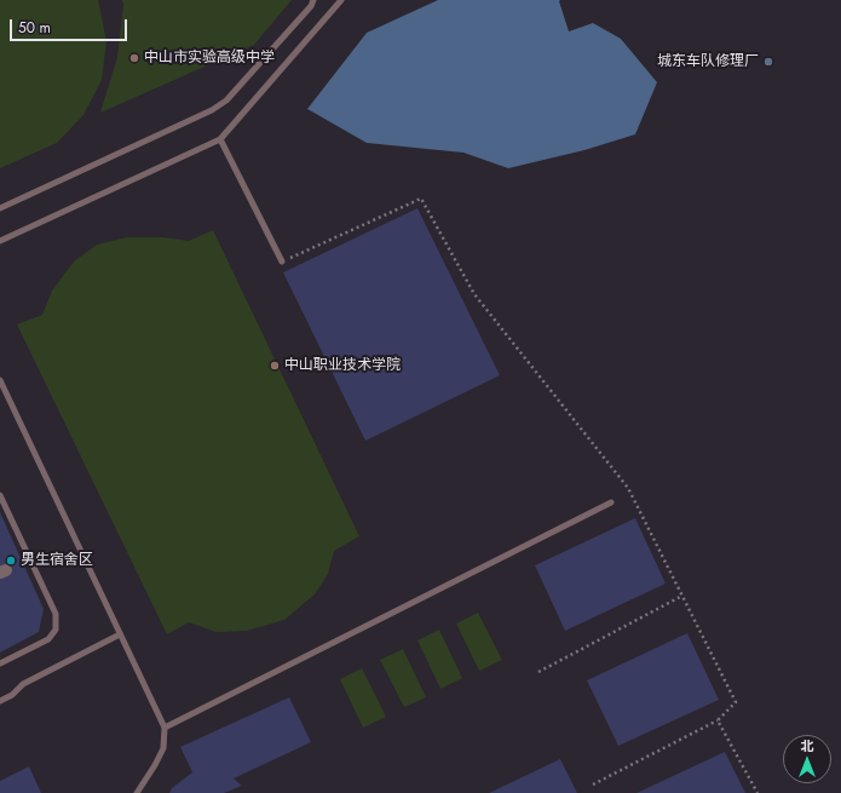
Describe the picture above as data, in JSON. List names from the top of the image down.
{
  "places": [
    "中山市实验高级中学",
    "城东车队修理厂",
    "中山职业技术学院",
    "男生宿舍区"
  ],
  "scale_bar": "50 m",
  "north": "top"
}
